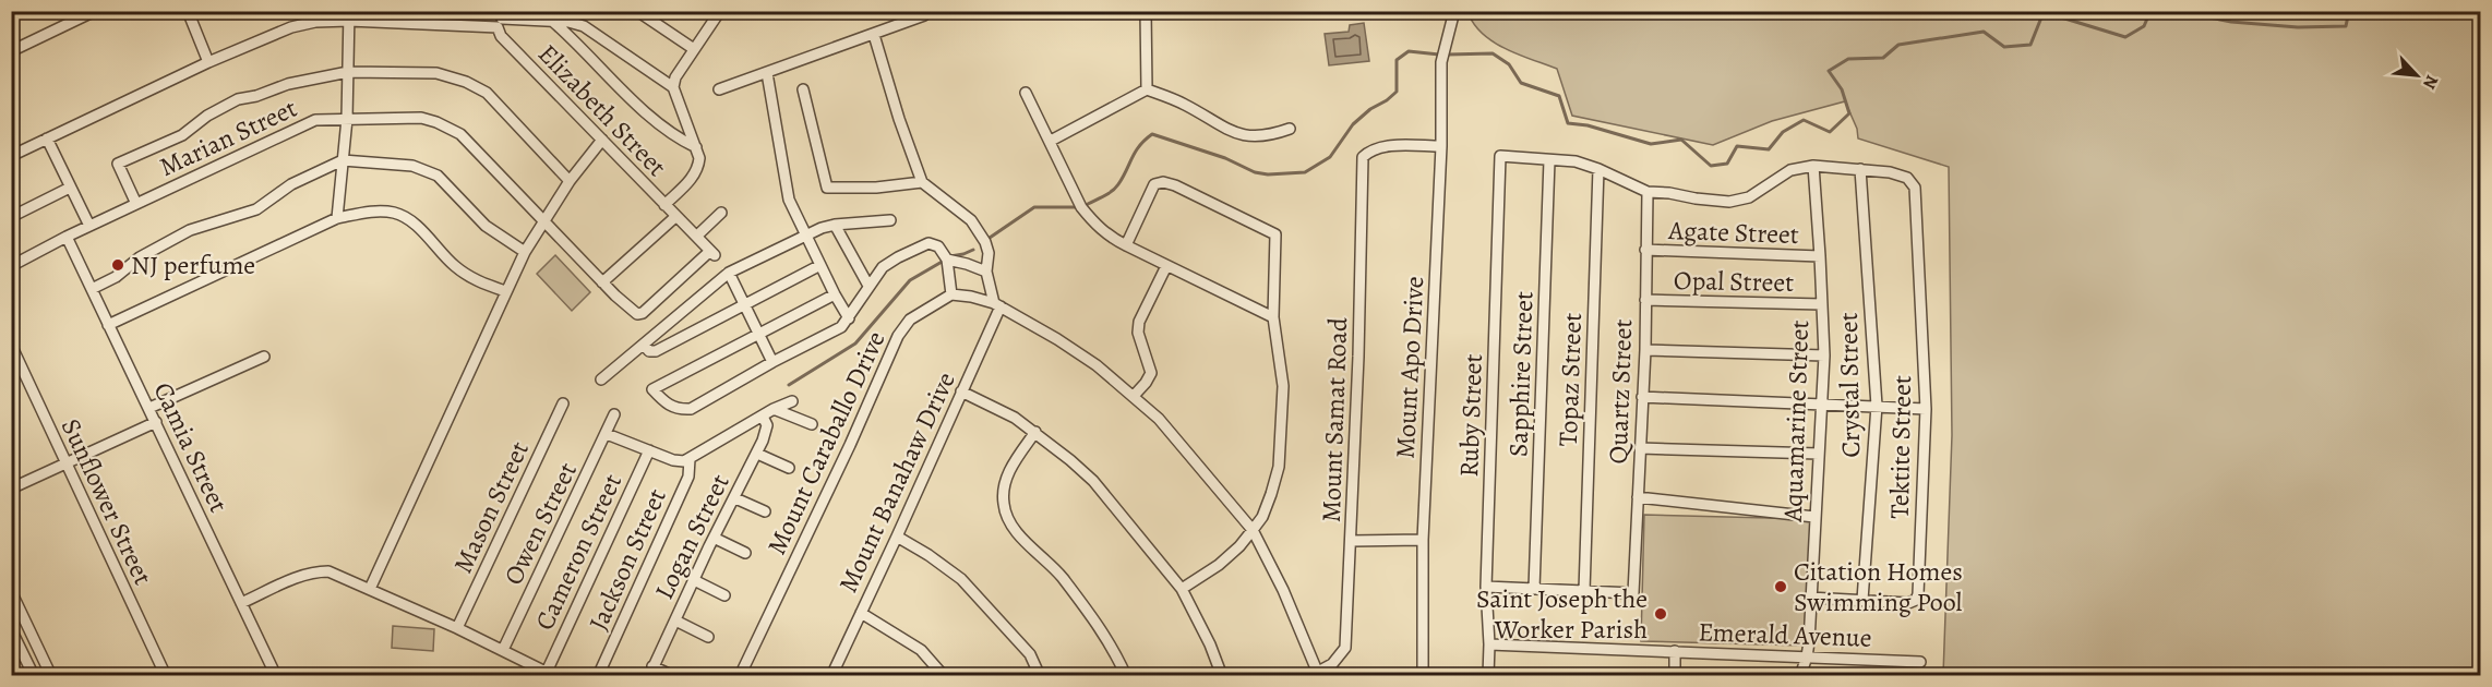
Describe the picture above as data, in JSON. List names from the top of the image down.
{
  "streets": {
    "street": [
      "Elizabeth Street",
      "Marian Street",
      "Agate Street",
      "Opal Street",
      "Mount Apo Drive",
      "Sapphire Street",
      "Topaz Street",
      "Crystal Street",
      "Quartz Street",
      "Ruby Street",
      "Mount Samat Road",
      "Aquamarine Street",
      "Mount Caraballo Drive",
      "Camia Street",
      "Tektite Street",
      "Mount Banahaw Drive",
      "Sunflower Street",
      "Mason Street",
      "Owen Street",
      "Logan Street",
      "Cameron Street",
      "Jackson Street",
      "Emerald Avenue"
    ]
  },
  "crossings": [
    ["Elizabeth Street", "Marian Street"],
    ["Marian Street", "Camia Street"],
    ["Agate Street", "Quartz Street"],
    ["Agate Street", "Aquamarine Street"],
    ["Opal Street", "Quartz Street"],
    ["Opal Street", "Aquamarine Street"],
    ["Mount Apo Drive", "Mount Samat Road"],
    ["Sapphire Street", "Ruby Street"],
    ["Topaz Street", "Quartz Street"],
    ["Crystal Street", "Tektite Street"],
    ["Ruby Street", "Emerald Avenue"],
    ["Aquamarine Street", "Tektite Street"],
    ["Aquamarine Street", "Emerald Avenue"]
  ],
  "places": ["NJ perfume", "Citation Homes Swimming Pool", "Saint Joseph the Worker Parish"],
  "north": "bottom right"
}
